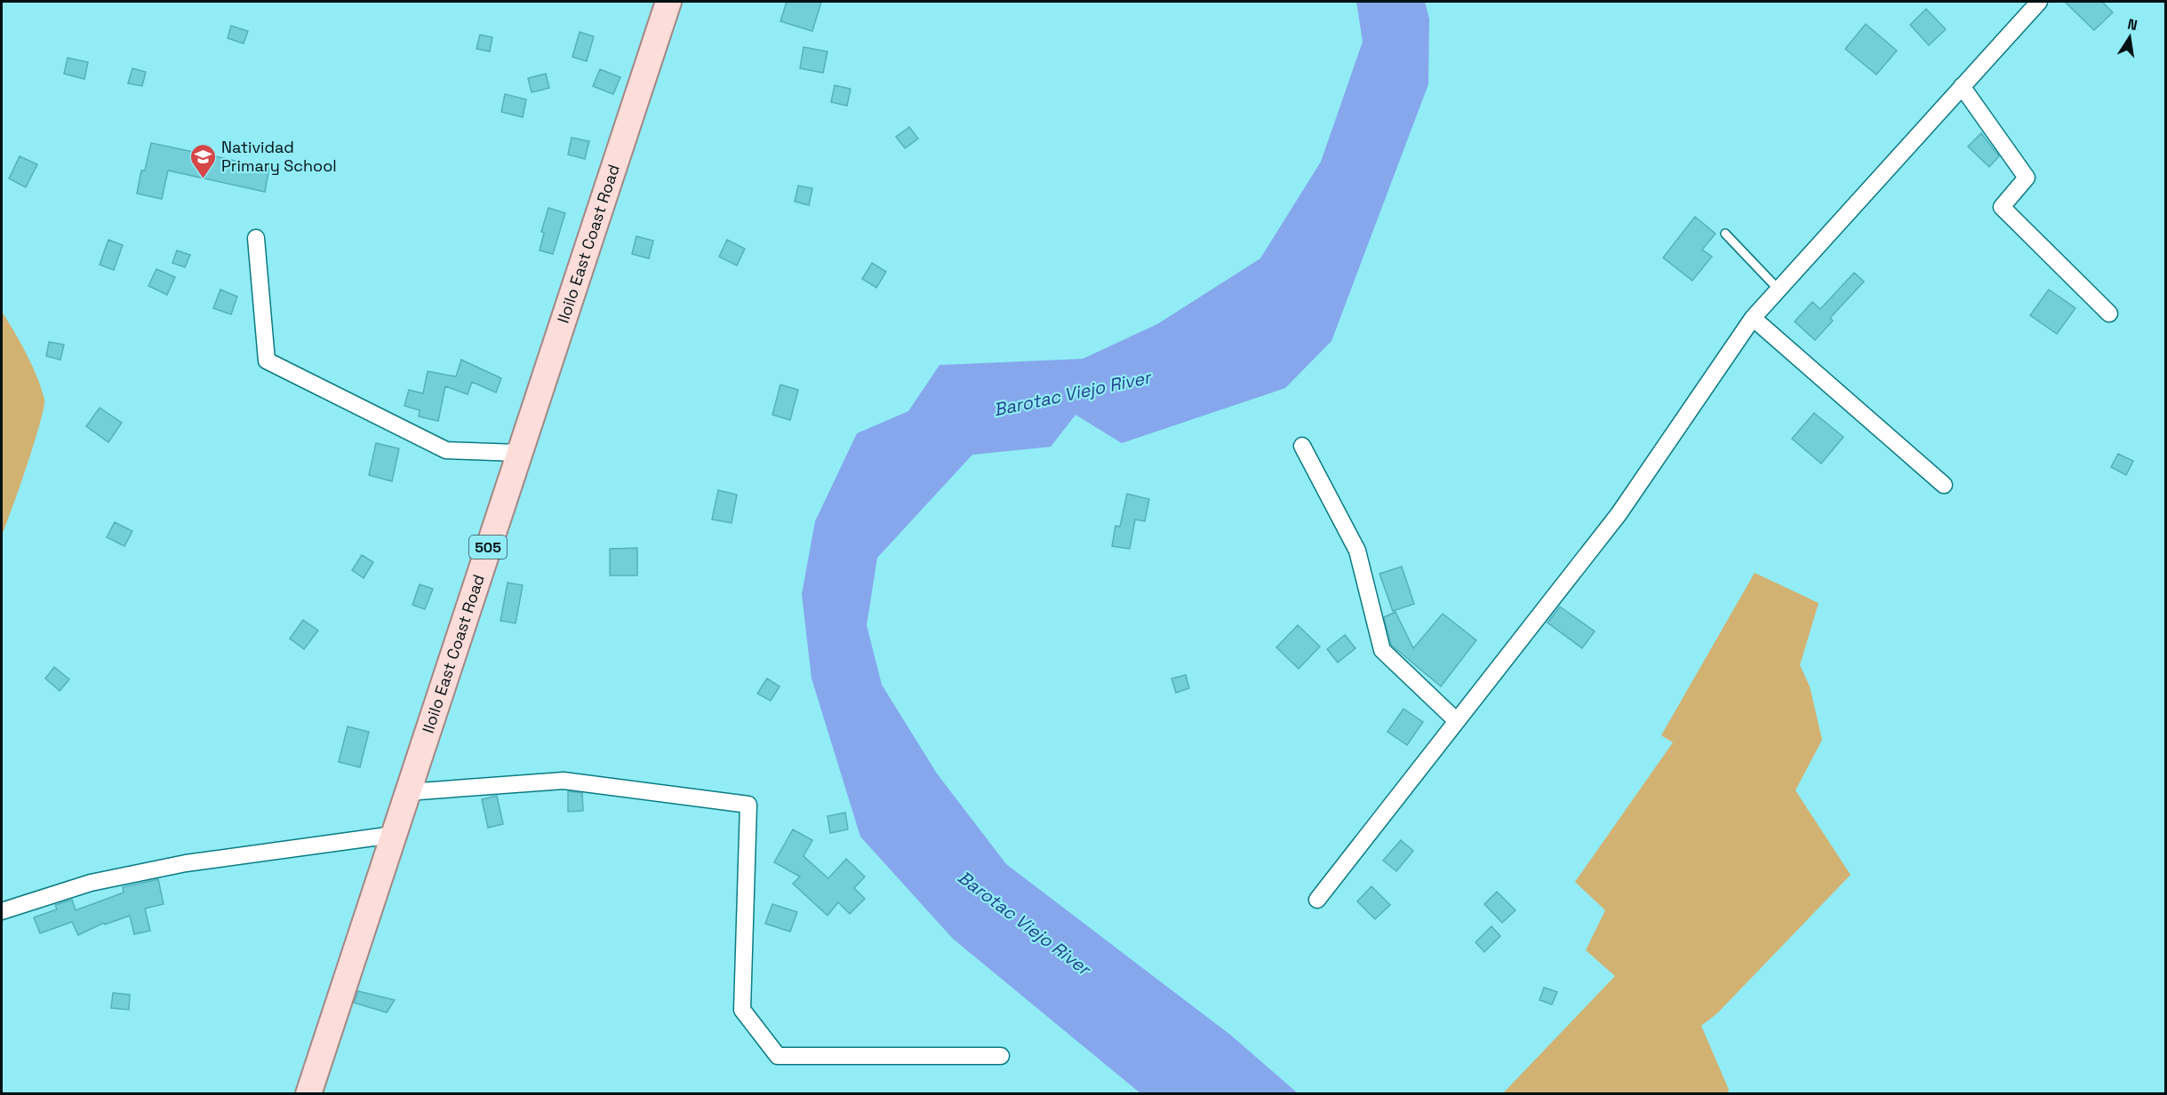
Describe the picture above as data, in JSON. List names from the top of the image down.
{
  "streets": {
    "main road": ["Iloilo East Coast Road", "505"]
  },
  "water": ["Barotac Viejo River"],
  "places": {
    "school or university": ["Natividad Primary School"]
  },
  "north": "top"
}
